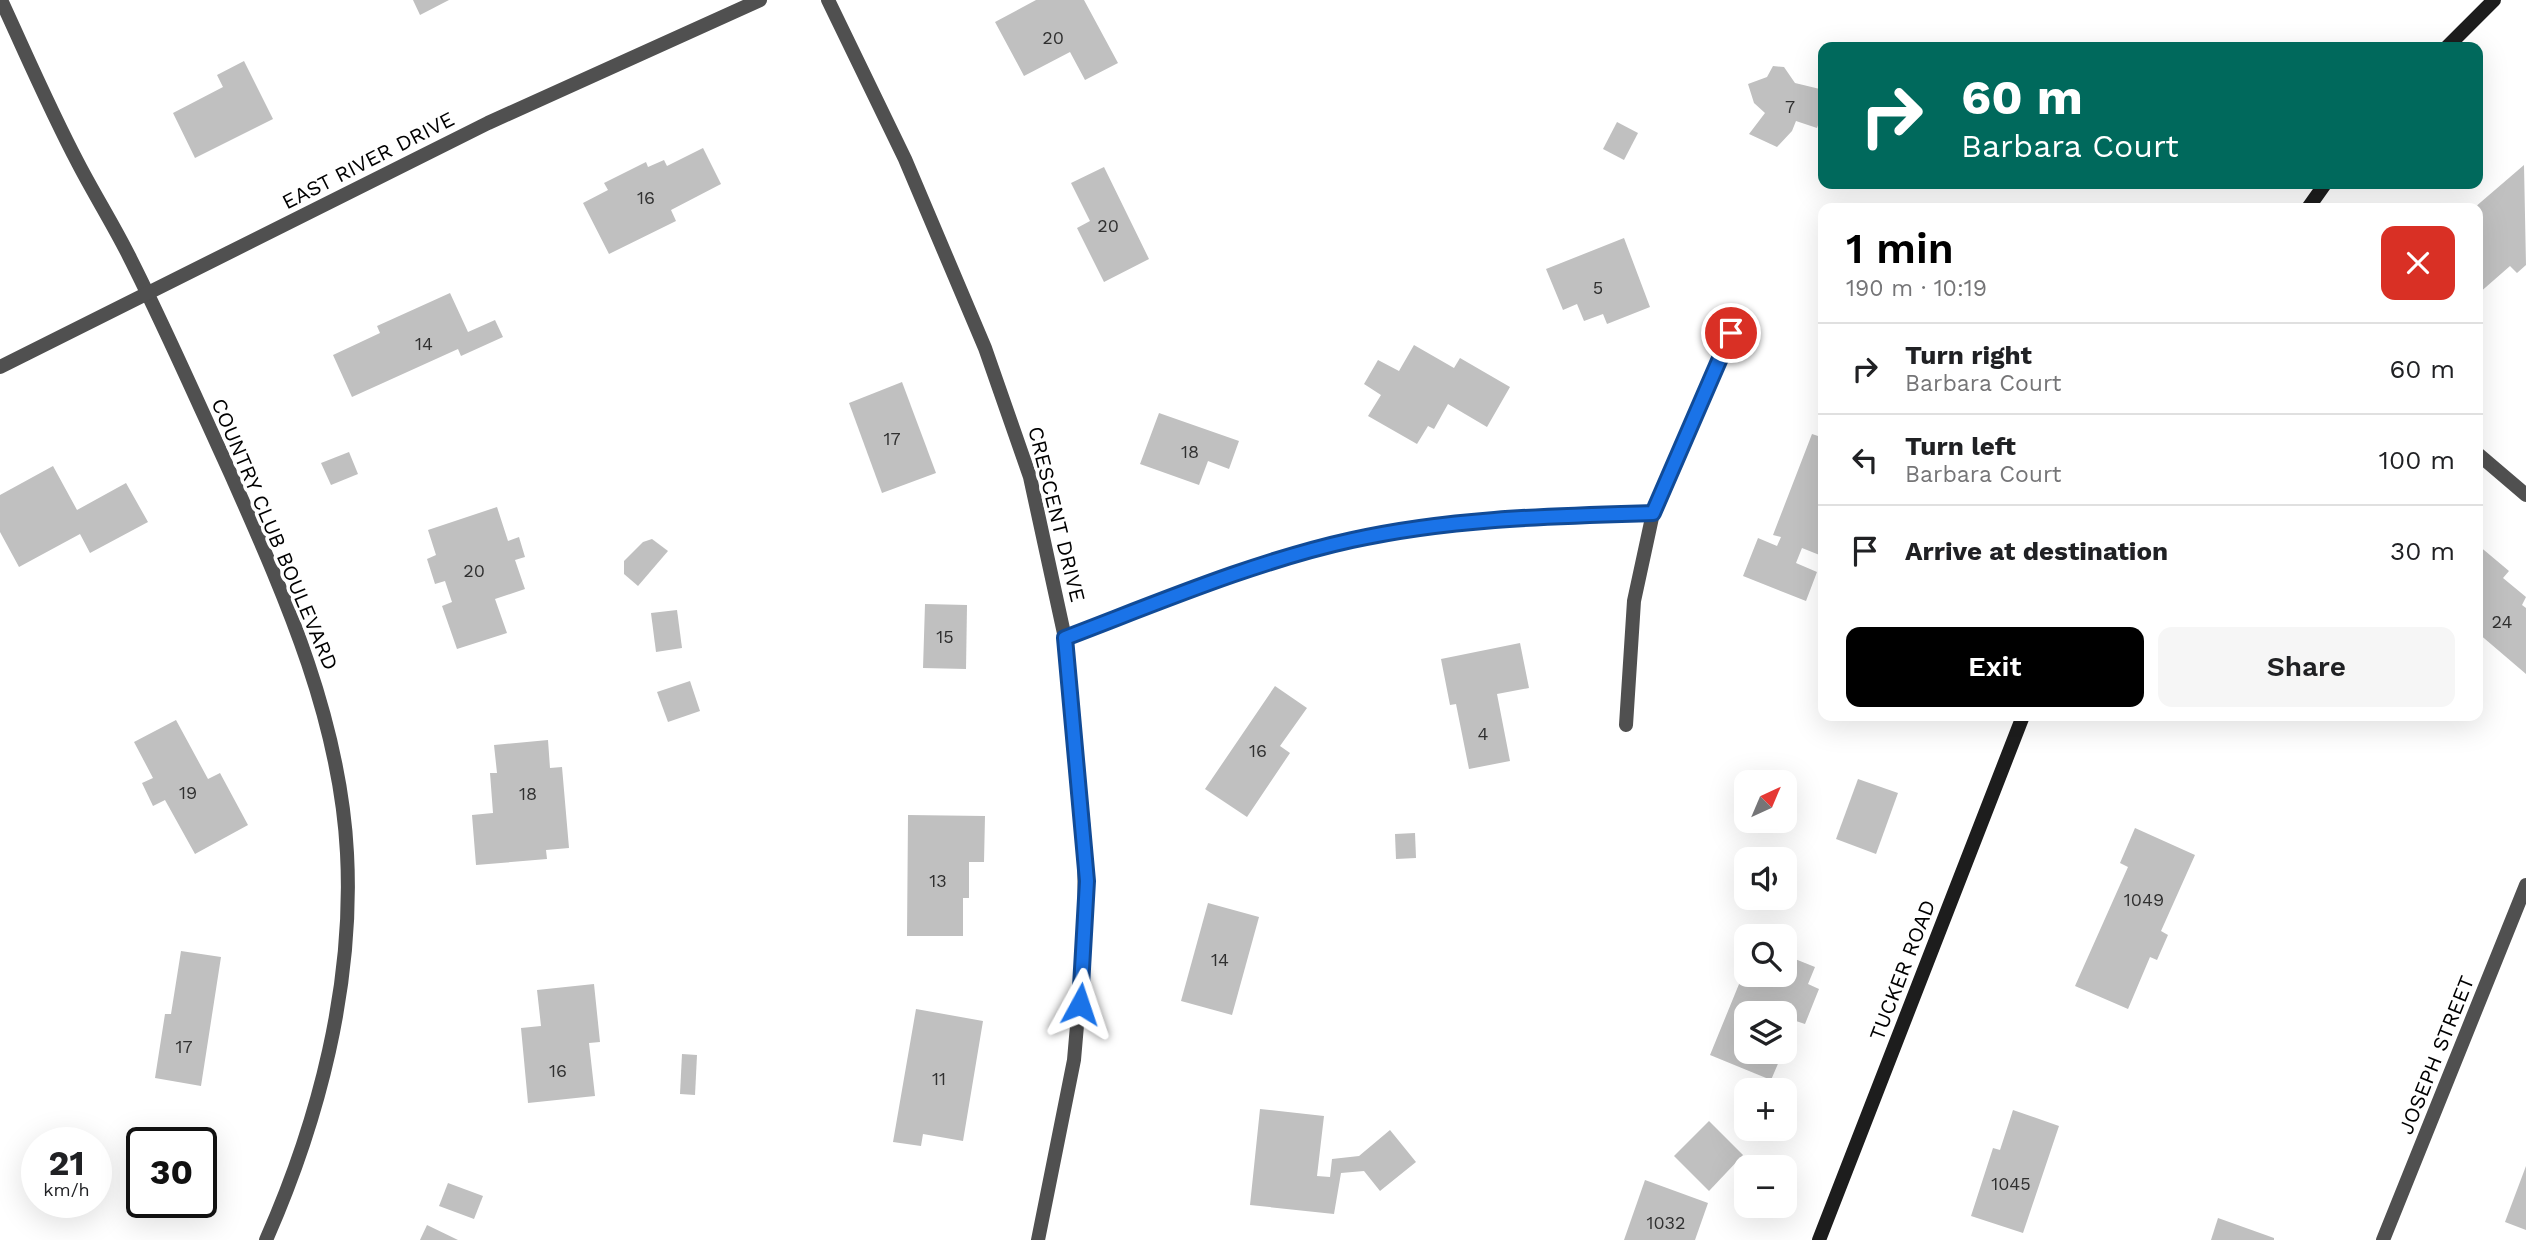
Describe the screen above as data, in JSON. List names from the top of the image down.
{
  "streets": {
    "main road": ["TUCKER ROAD"],
    "street": [
      "EAST RIVER DRIVE",
      "CRESCENT DRIVE",
      "COUNTRY CLUB BOULEVARD",
      "JOSEPH STREET"
    ]
  },
  "crossings": [
    ["EAST RIVER DRIVE", "COUNTRY CLUB BOULEVARD"]
  ],
  "house_numbers": [
    "20",
    "7",
    "16",
    "20",
    "5",
    "14",
    "17",
    "18",
    "20",
    "24",
    "15",
    "4",
    "16",
    "19",
    "18",
    "13",
    "1049",
    "14",
    "17",
    "16",
    "11",
    "1045",
    "1032"
  ],
  "north": "top right",
  "page": {
    "turn": ["60 m", "Barbara Court"],
    "heading": ["1 min", "190 m · 10:19"],
    "list": [
      {
        "name": "Turn right",
        "note": "Barbara Court",
        "value": "60 m"
      },
      {
        "name": "Turn left",
        "note": "Barbara Court",
        "value": "100 m"
      },
      {
        "name": "Arrive at destination",
        "value": "30 m"
      }
    ],
    "buttons": ["Exit", "Share"],
    "map_buttons": ["+", "−"],
    "speed": "21 km/h",
    "limit": "30"
  }
}
